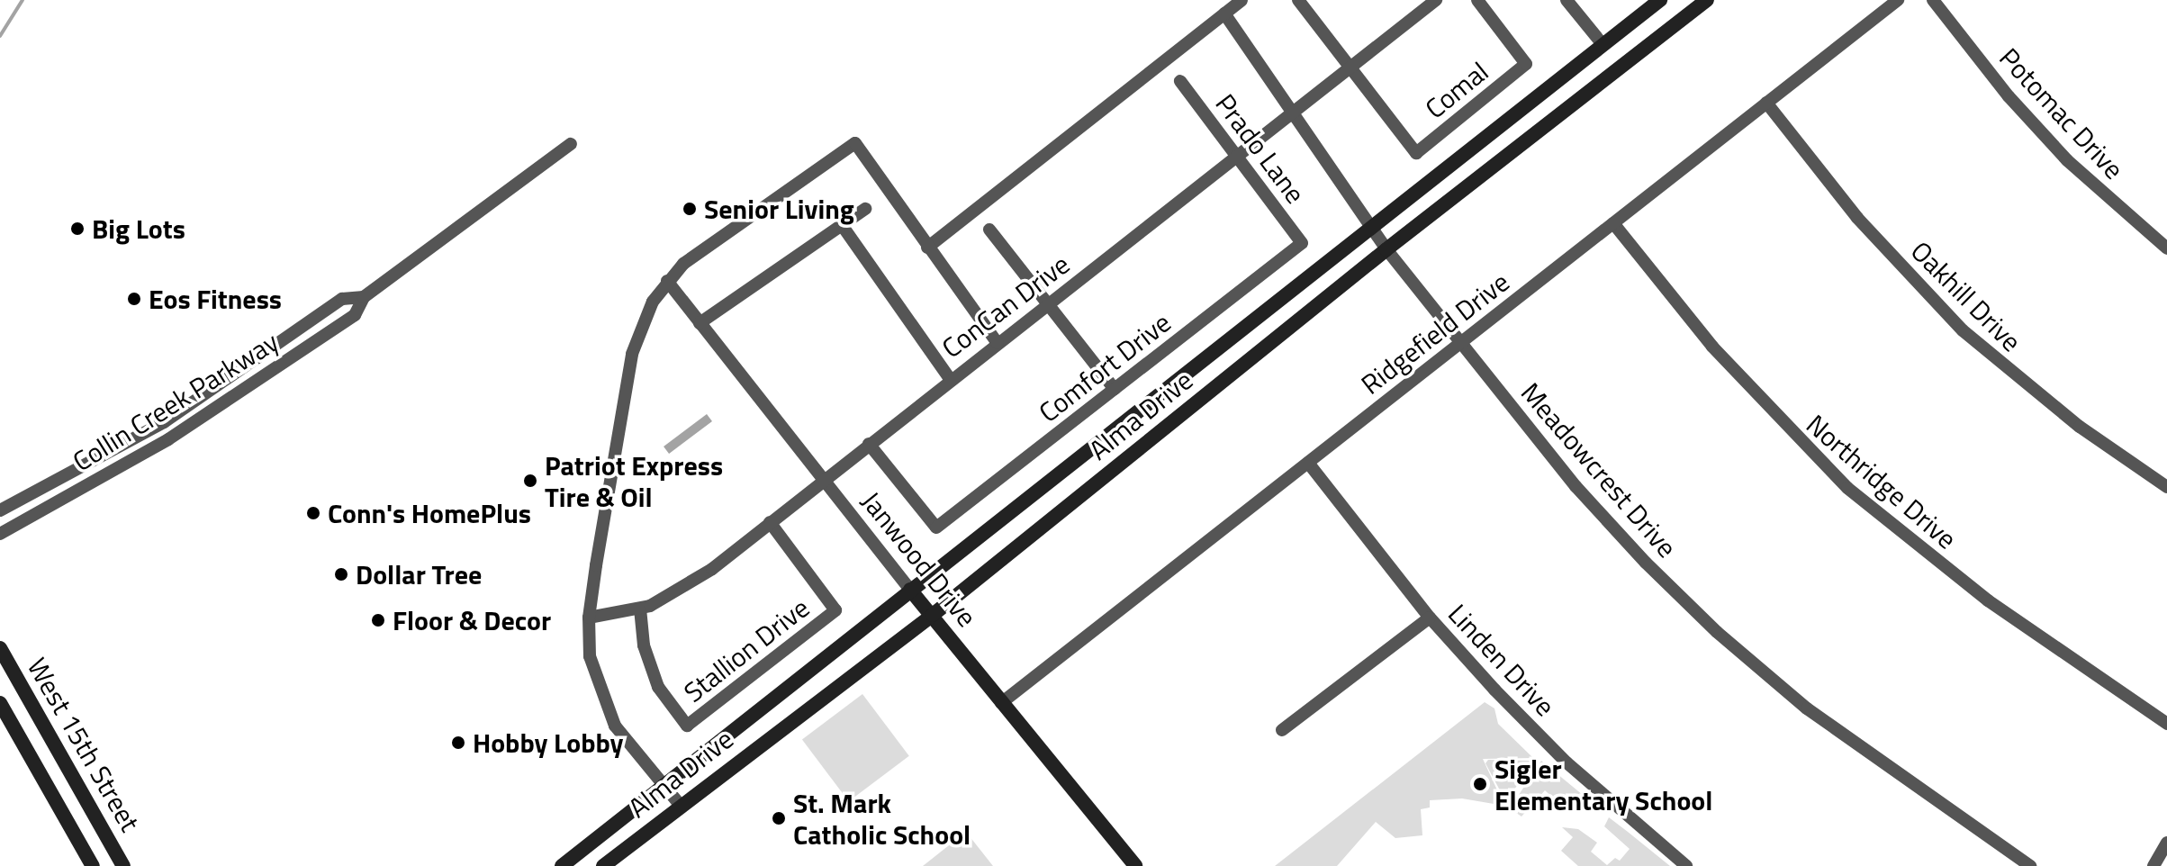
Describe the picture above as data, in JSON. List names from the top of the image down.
{
  "streets": {
    "main road": ["Alma Drive", "Janwood Drive", "West 15th Street"],
    "street": [
      "Comal",
      "Potomac Drive",
      "Prado Lane",
      "Oakhill Drive",
      "ConCan Drive",
      "Ridgefield Drive",
      "Comfort Drive",
      "Collin Creek Parkway",
      "Meadowcrest Drive",
      "Northridge Drive",
      "Stallion Drive",
      "Linden Drive"
    ]
  },
  "crossings": [
    ["Comal", "ConCan Drive"],
    ["Prado Lane", "ConCan Drive"],
    ["Prado Lane", "Comfort Drive"],
    ["Oakhill Drive", "Ridgefield Drive"],
    ["ConCan Drive", "Comfort Drive"],
    ["ConCan Drive", "Meadowcrest Drive"],
    ["ConCan Drive", "Janwood Drive"],
    ["ConCan Drive", "Stallion Drive"],
    ["Ridgefield Drive", "Meadowcrest Drive"],
    ["Ridgefield Drive", "Northridge Drive"],
    ["Ridgefield Drive", "Janwood Drive"],
    ["Ridgefield Drive", "Linden Drive"],
    ["Alma Drive", "Meadowcrest Drive"],
    ["Alma Drive", "Janwood Drive"]
  ],
  "places": [
    "Senior Living",
    "Big Lots",
    "Eos Fitness",
    "Patriot Express Tire & Oil",
    "Conn's HomePlus",
    "Dollar Tree",
    "Floor & Decor",
    "Hobby Lobby",
    "Sigler Elementary School",
    "St. Mark Catholic School"
  ]
}
